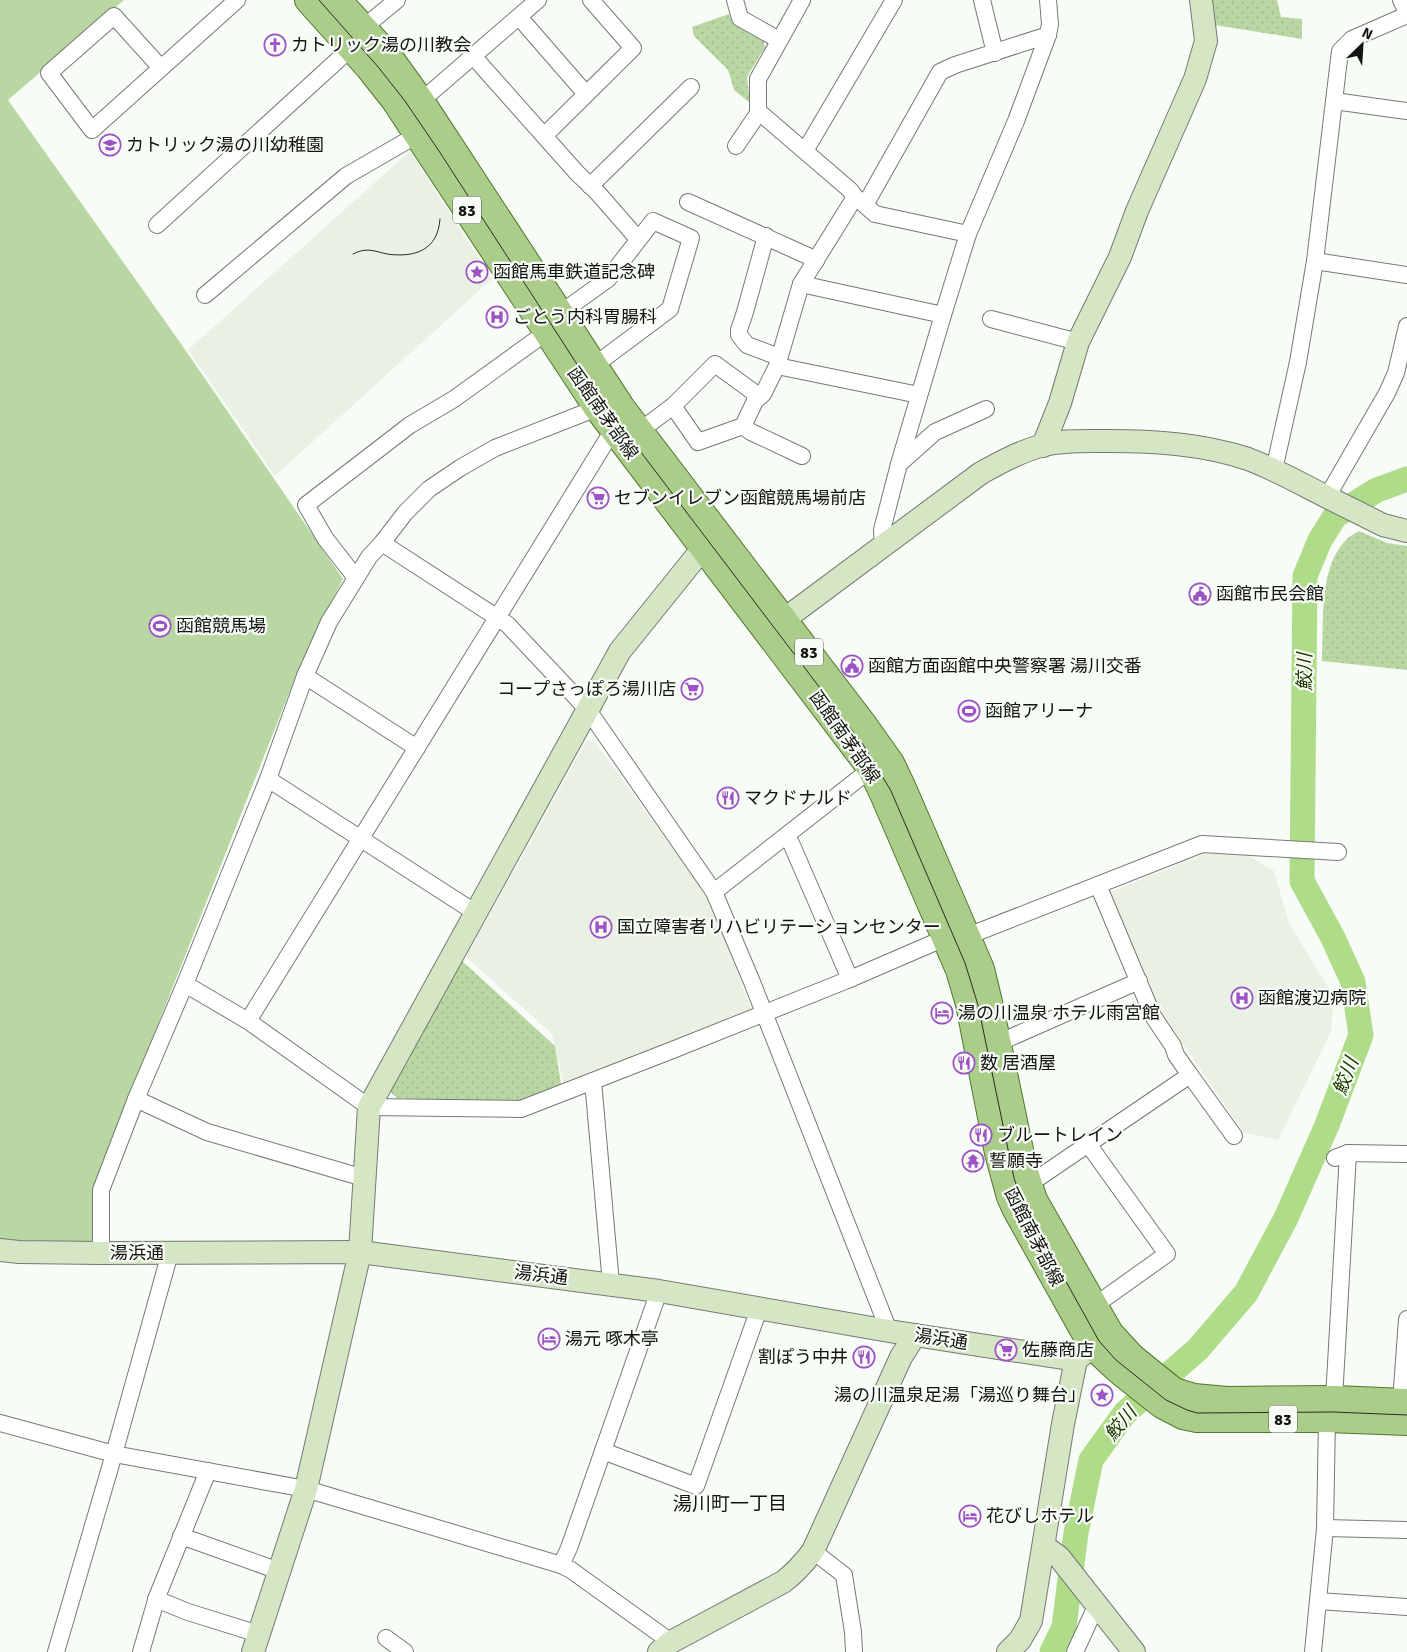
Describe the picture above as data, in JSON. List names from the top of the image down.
{
  "streets": {
    "main road": ["83", "函館南茅部線"],
    "street": ["湯浜通"]
  },
  "crossings": [
    ["函館南茅部線", "湯浜通"]
  ],
  "districts": ["湯川町一丁目"],
  "water": ["鮫川"],
  "places": {
    "church": ["カトリック湯の川教会"],
    "school or university": ["カトリック湯の川幼稚園"],
    "place": ["函館馬車鉄道記念碑", "湯の川温泉足湯「湯巡り舞台」"],
    "hospital": ["ごとう内科胃腸科", "国立障害者リハビリテーションセンター", "函館渡辺病院"],
    "supermarket": ["セブンイレブン函館競馬場前店", "コープさっぽろ湯川店", "佐藤商店"],
    "public building": ["函館市民会館", "函館方面函館中央警察署 湯川交番"],
    "sports": ["函館競馬場", "函館アリーナ"],
    "restaurant": [
      "マクドナルド",
      "数 居酒屋",
      "ブルートレイン",
      "割ぽう中井"
    ],
    "hotel": ["湯の川温泉 ホテル雨宮館", "湯元 啄木亭", "花びしホテル"],
    "temple": ["誓願寺"]
  },
  "north": "top right"
}
